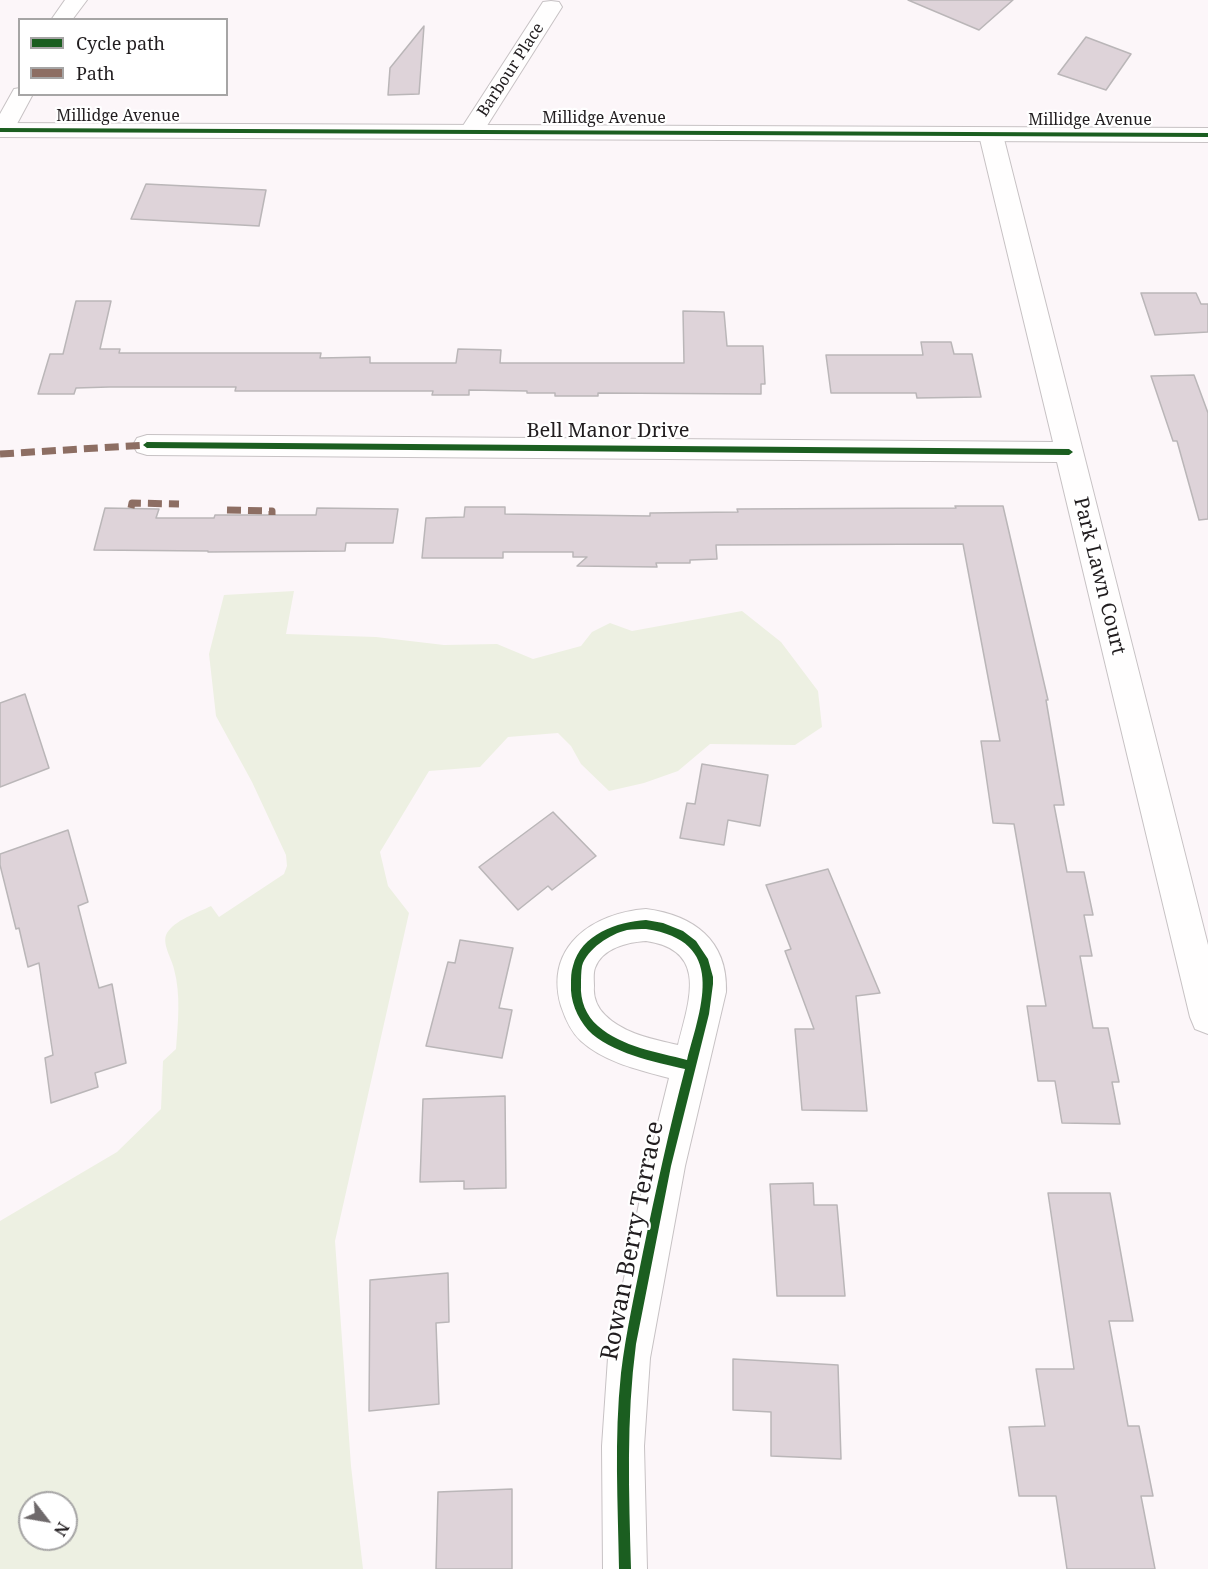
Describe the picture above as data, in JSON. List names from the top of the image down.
{
  "streets": {
    "street": [
      "Barbour Place",
      "Millidge Avenue",
      "Bell Manor Drive",
      "Park Lawn Court",
      "Rowan Berry Terrace"
    ]
  },
  "crossings": [
    ["Barbour Place", "Millidge Avenue"],
    ["Millidge Avenue", "Park Lawn Court"],
    ["Bell Manor Drive", "Park Lawn Court"]
  ],
  "legend": ["Cycle path", "Path"],
  "north": "bottom right"
}
